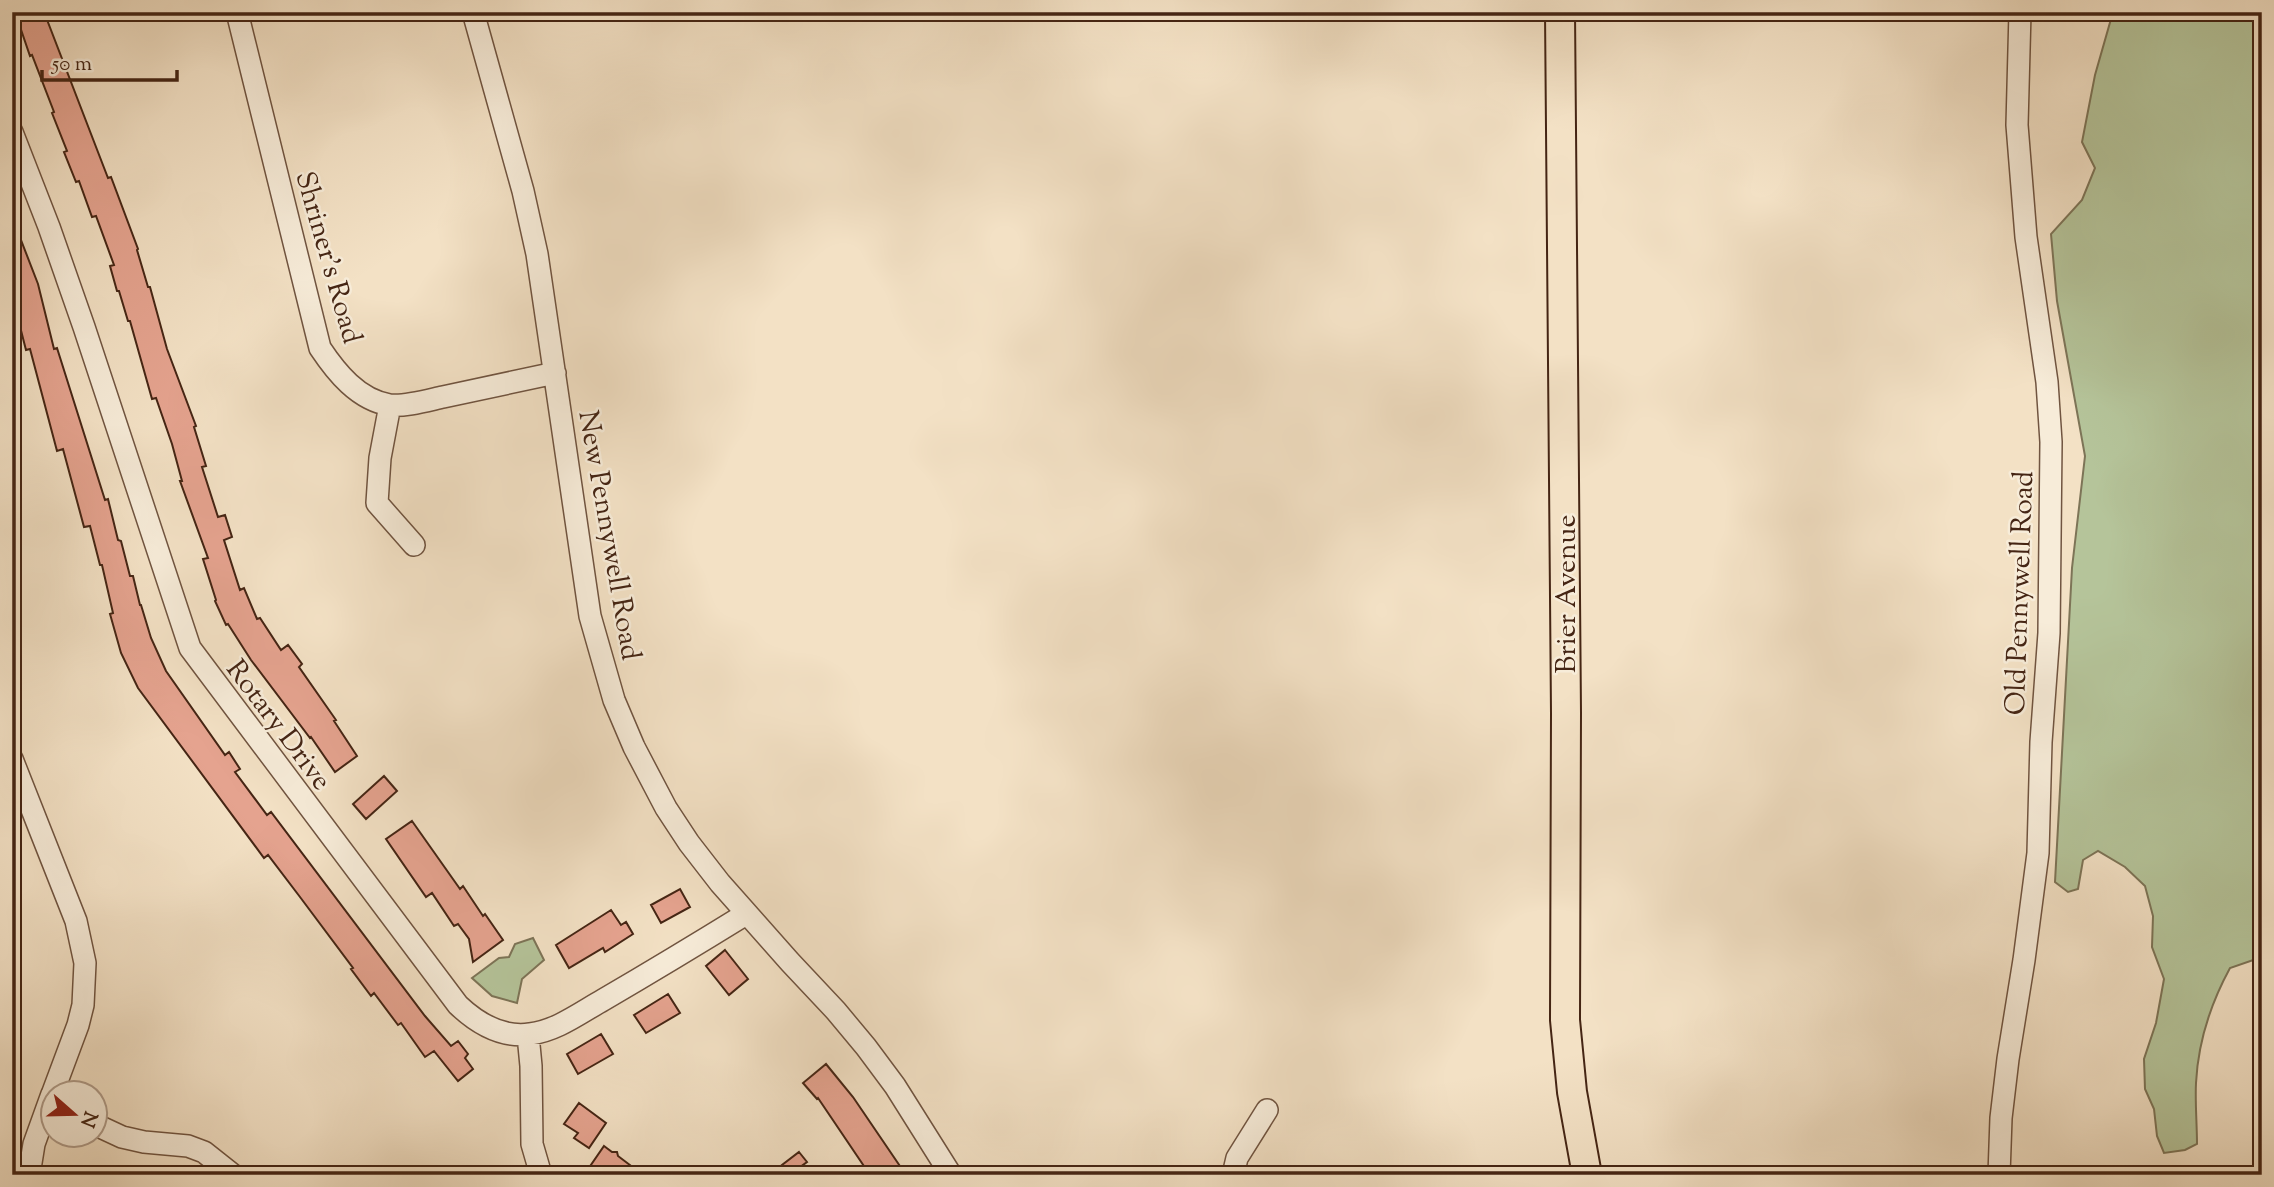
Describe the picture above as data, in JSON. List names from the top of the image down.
{
  "streets": {
    "main road": ["Brier Avenue"],
    "street": [
      "Shriner's Road",
      "New Pennywell Road",
      "Old Pennywell Road",
      "Rotary Drive"
    ]
  },
  "crossings": [
    ["New Pennywell Road", "Rotary Drive"]
  ],
  "scale_bar": "50 m",
  "north": "right"
}
